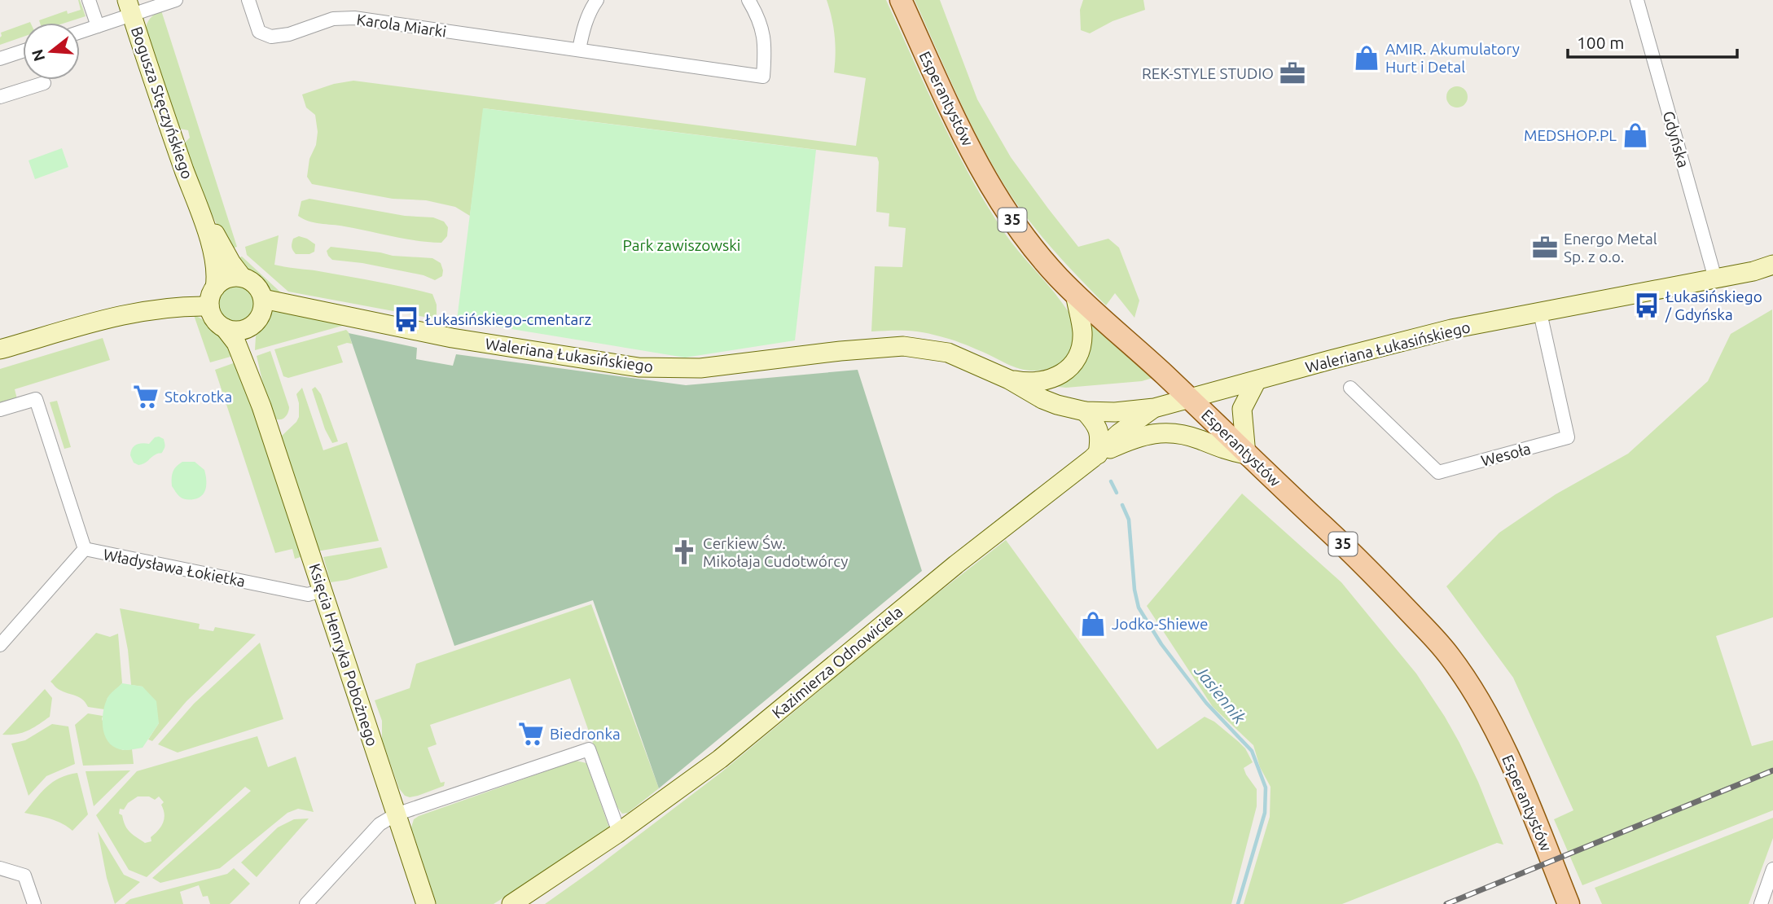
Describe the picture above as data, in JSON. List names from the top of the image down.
{
  "streets": {
    "main road": ["Esperantystów", "35"],
    "street": [
      "Karola Miarki",
      "Bogusza Stęczyńskiego",
      "Gdyńska",
      "Waleriana Łukasińskiego",
      "Wesoła",
      "Władysława Łokietka",
      "Księcia Henryka Pobożnego",
      "Kazimierza Odnowiciela"
    ]
  },
  "crossings": [
    ["Esperantystów", "Waleriana Łukasińskiego"],
    ["Bogusza Stęczyńskiego", "Waleriana Łukasińskiego"],
    ["Bogusza Stęczyńskiego", "Księcia Henryka Pobożnego"],
    ["Gdyńska", "Waleriana Łukasińskiego"],
    ["Waleriana Łukasińskiego", "Wesoła"],
    ["Waleriana Łukasińskiego", "Księcia Henryka Pobożnego"],
    ["Waleriana Łukasińskiego", "Kazimierza Odnowiciela"],
    ["Władysława Łokietka", "Księcia Henryka Pobożnego"]
  ],
  "water": ["Jasiennik"],
  "parks": ["Park zawiszowski"],
  "places": {
    "shop": ["AMIR. Akumulatory Hurt i Detal", "MEDSHOP.PL", "Jodko-Shiewe"],
    "office": ["REK-STYLE STUDIO", "Energo Metal Sp. z o.o."],
    "bus stop": ["Łukasińskiego / Gdyńska", "Łukasińskiego-cmentarz"],
    "supermarket": ["Stokrotka", "Biedronka"],
    "church": ["Cerkiew Św. Mikołaja Cudotwórcy"]
  },
  "scale_bar": "100 m",
  "north": "left"
}
